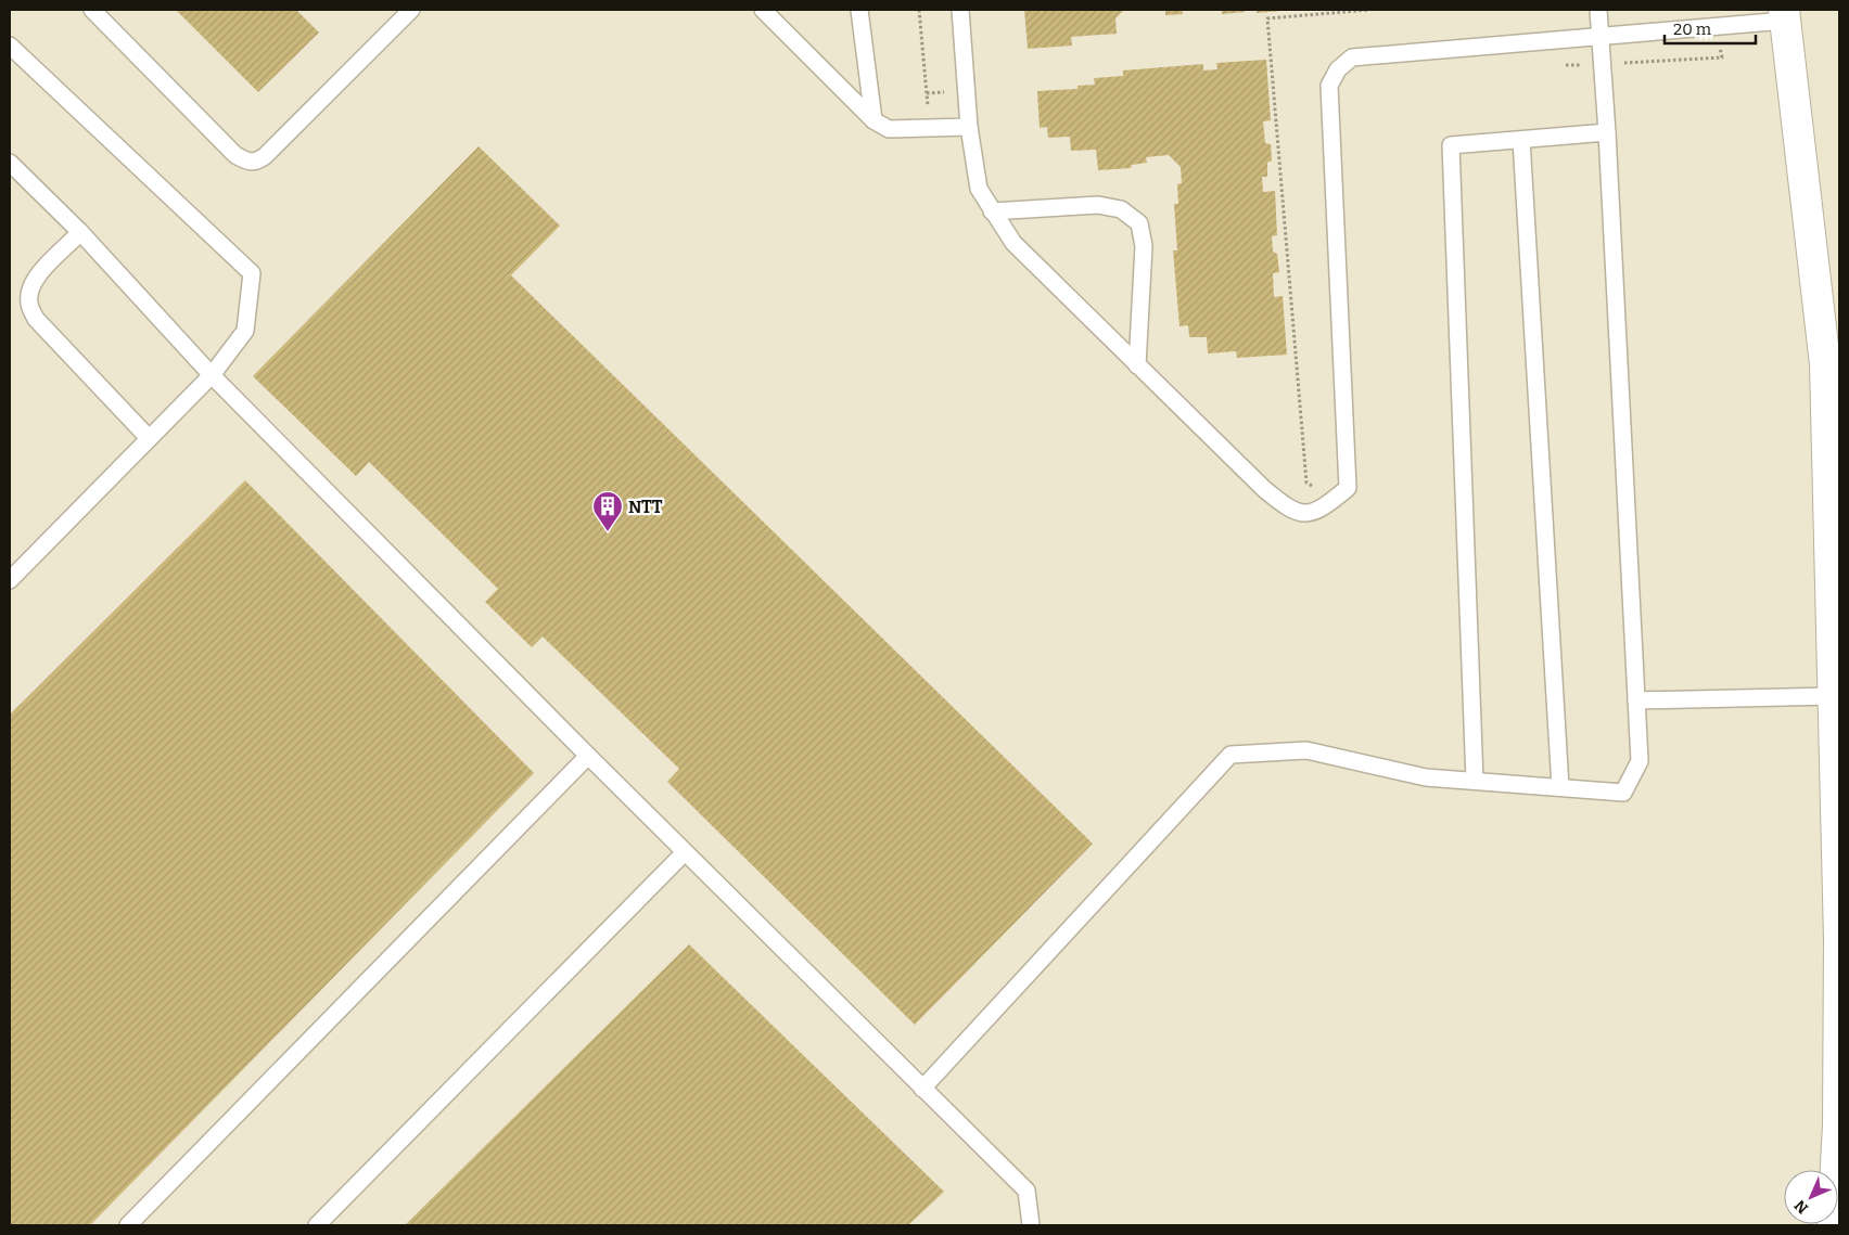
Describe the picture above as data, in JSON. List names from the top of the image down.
{
  "places": {
    "building": ["NTT"]
  },
  "scale_bar": "20 m",
  "north": "bottom left"
}
